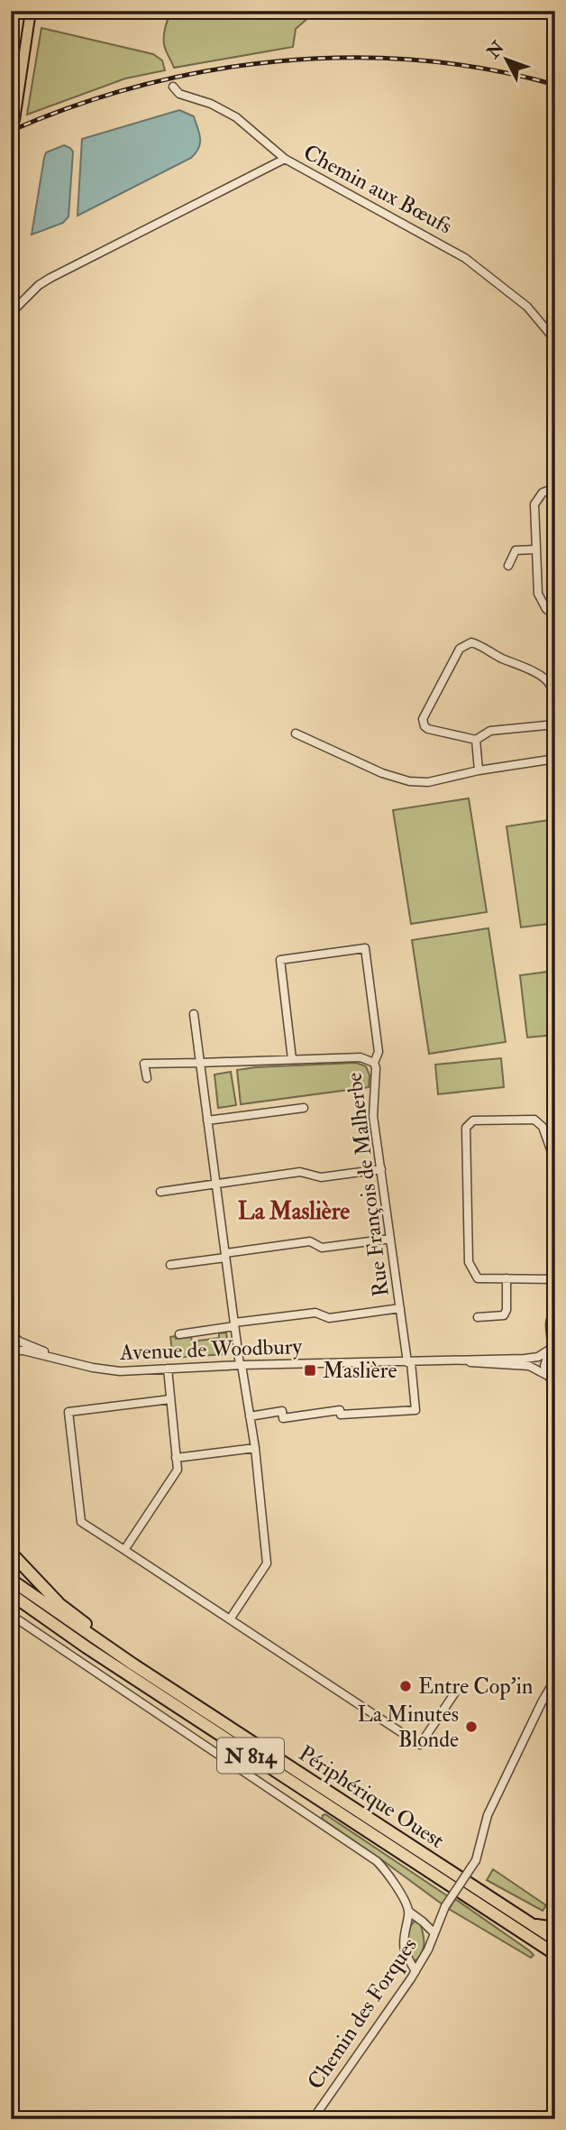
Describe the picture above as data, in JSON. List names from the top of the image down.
{
  "streets": {
    "highway": ["N 814", "Périphérique Ouest"],
    "street": [
      "Chemin aux Bœufs",
      "Rue François de Malherbe",
      "Avenue de Woodbury",
      "Chemin des Forques"
    ]
  },
  "crossings": [
    ["Rue François de Malherbe", "Avenue de Woodbury"]
  ],
  "districts": ["La Maslière"],
  "places": {
    "transit": ["Maslière"],
    "other": ["Entre Cop’in", "La Minutes Blonde"]
  },
  "north": "top left"
}
